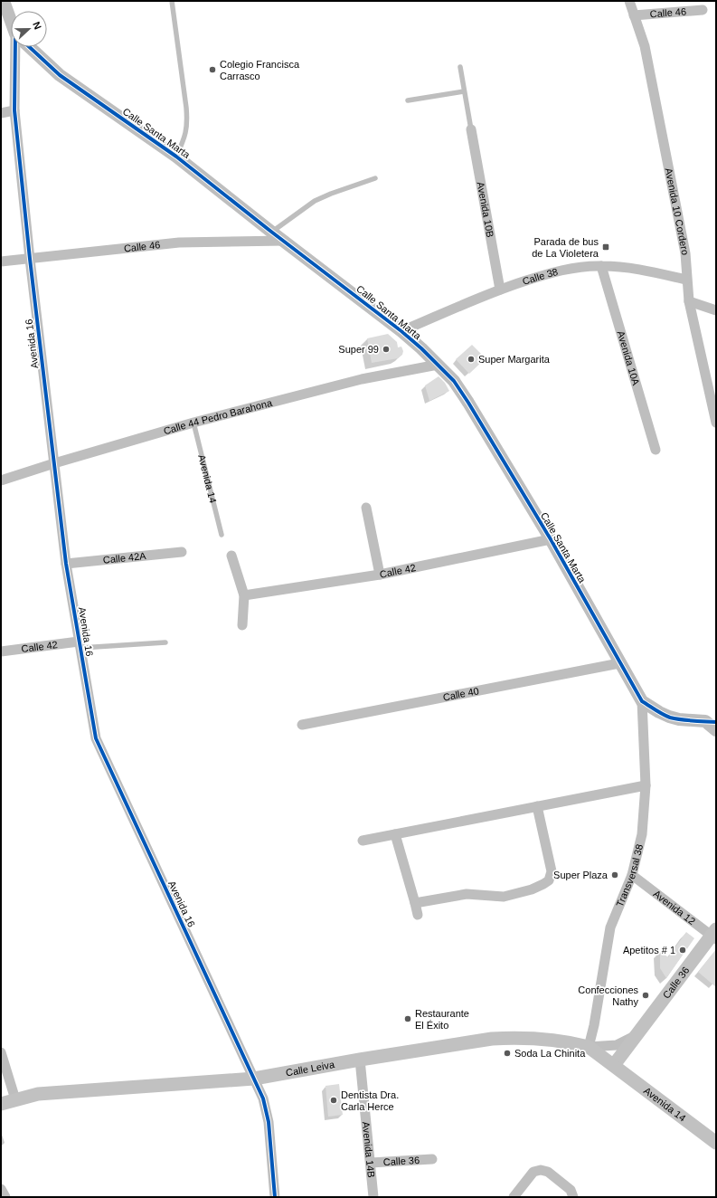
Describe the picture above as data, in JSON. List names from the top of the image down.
{
  "streets": {
    "main road": ["Avenida 14", "Calle 36", "Calle Leiva"],
    "street": [
      "Calle 46",
      "Calle Santa Marta",
      "Avenida 10B",
      "Avenida 10 Cordero",
      "Calle 38",
      "Avenida 16",
      "Avenida 10A",
      "Calle 44 Pedro Barahona",
      "Calle 42A",
      "Calle 42",
      "Calle 40",
      "Transversal 38",
      "Avenida 12",
      "Avenida 14B"
    ]
  },
  "crossings": [
    ["Calle 46", "Calle Santa Marta"],
    ["Calle 46", "Avenida 10 Cordero"],
    ["Calle 46", "Avenida 16"],
    ["Calle Santa Marta", "Calle 38"],
    ["Calle Santa Marta", "Calle 44 Pedro Barahona"],
    ["Calle Santa Marta", "Calle 42"],
    ["Calle Santa Marta", "Calle 40"],
    ["Calle Santa Marta", "Transversal 38"],
    ["Avenida 10B", "Calle 38"],
    ["Avenida 10 Cordero", "Calle 38"],
    ["Calle 38", "Avenida 10A"],
    ["Avenida 16", "Calle 44 Pedro Barahona"],
    ["Avenida 16", "Calle 42A"],
    ["Avenida 16", "Calle 42"],
    ["Avenida 16", "Calle Leiva"],
    ["Calle 44 Pedro Barahona", "Avenida 14"],
    ["Avenida 14", "Calle 36"],
    ["Avenida 14", "Calle Leiva"],
    ["Transversal 38", "Avenida 12"],
    ["Transversal 38", "Calle 36"],
    ["Transversal 38", "Calle Leiva"],
    ["Avenida 12", "Calle 36"],
    ["Calle 36", "Calle Leiva"],
    ["Calle 36", "Avenida 14B"],
    ["Calle Leiva", "Avenida 14B"]
  ],
  "places": {
    "other": [
      "Colegio Francisca Carrasco",
      "Super 99",
      "Super Margarita",
      "Super Plaza",
      "Apetitos # 1",
      "Confecciones Nathy",
      "Restaurante El Éxito",
      "Soda La Chinita",
      "Dentista Dra. Carla Herce"
    ],
    "transit": ["Parada de bus de La Violetera"]
  },
  "north": "right"
}
